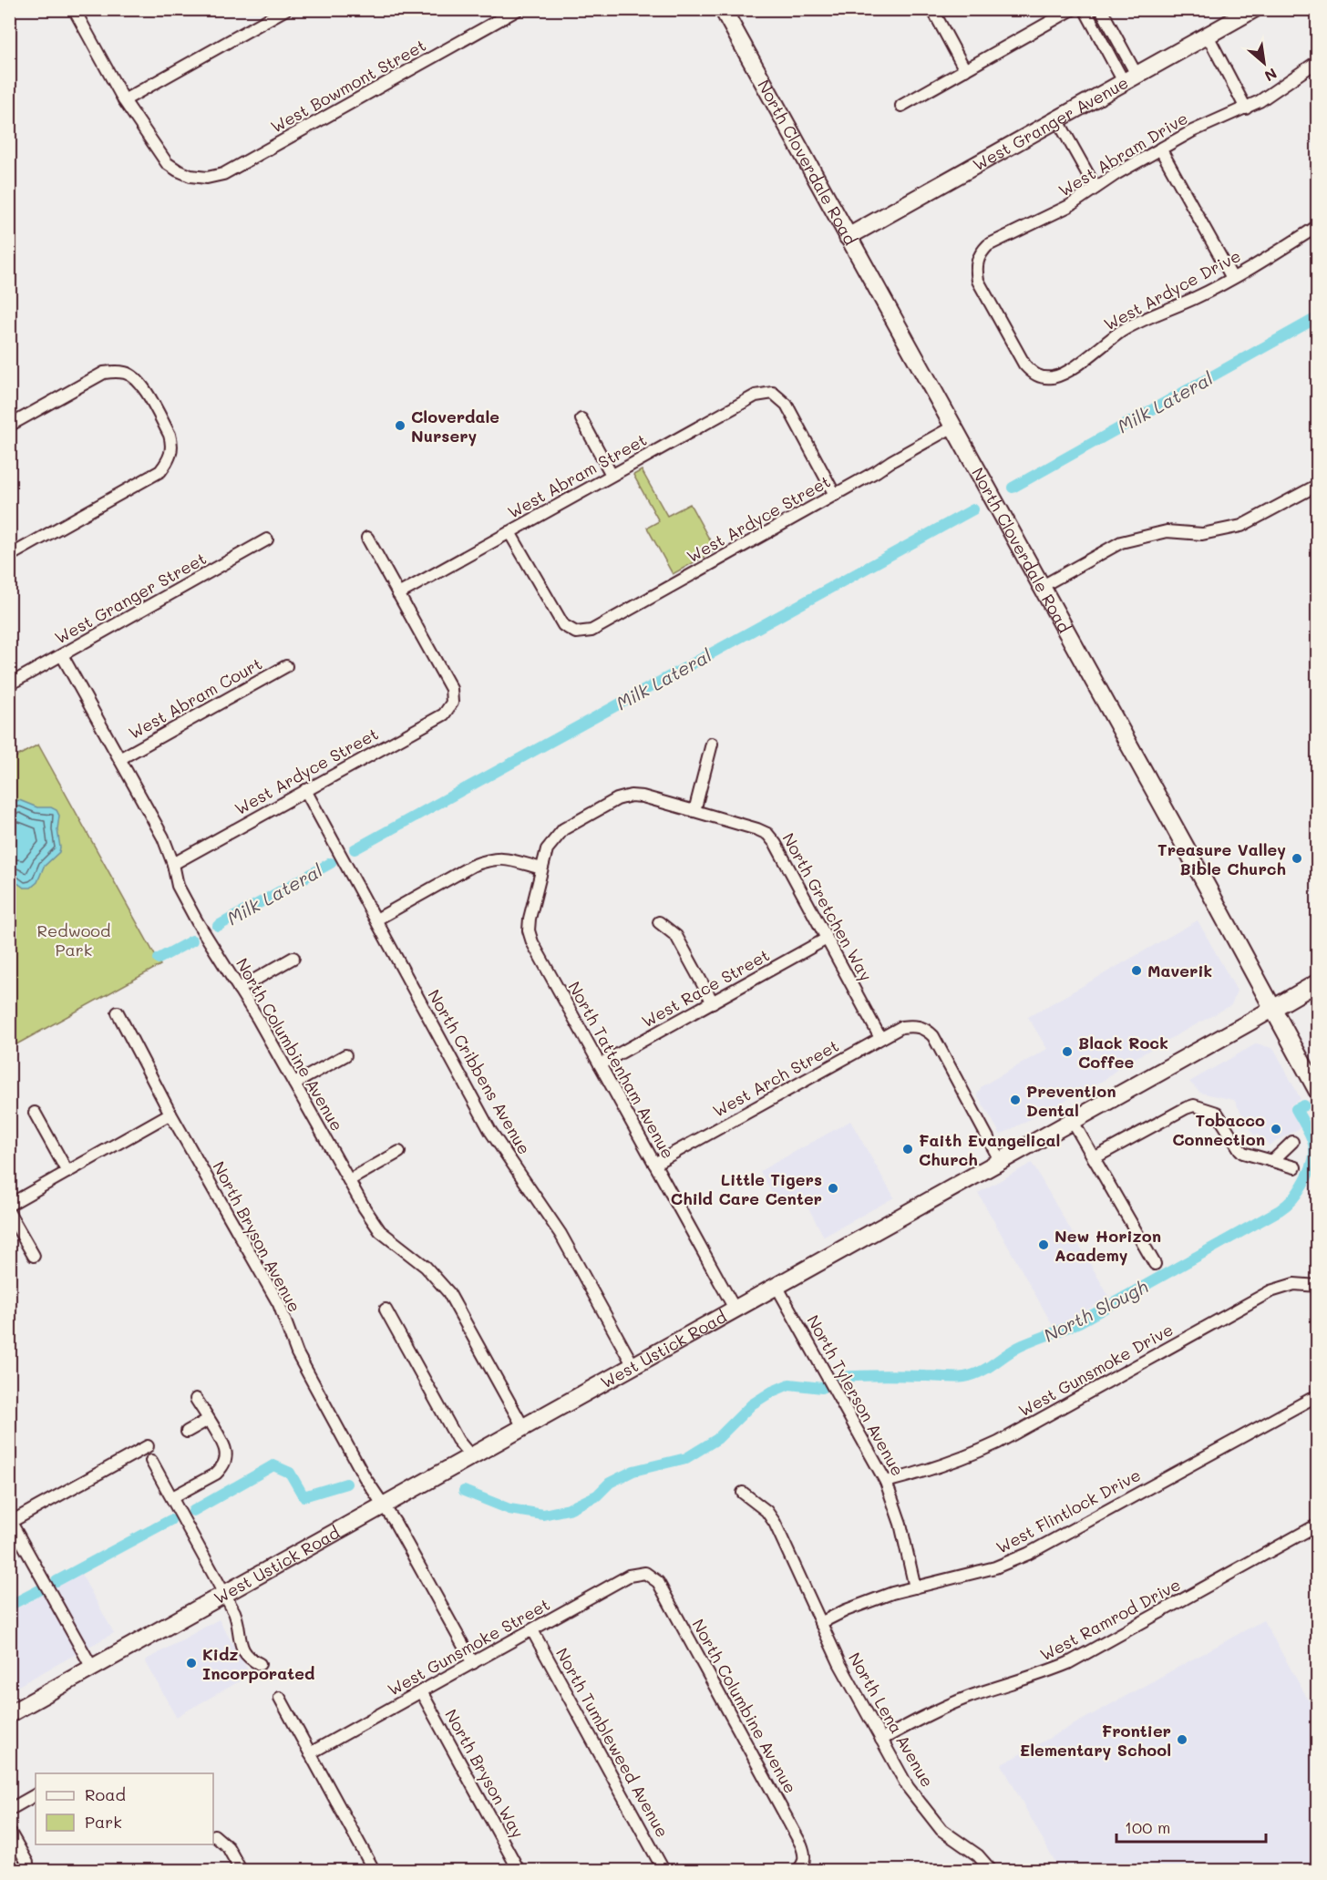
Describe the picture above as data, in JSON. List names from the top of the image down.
{
  "streets": {
    "main road": ["West Granger Avenue", "North Cloverdale Road", "West Ustick Road"],
    "street": [
      "West Bowmont Street",
      "West Abram Drive",
      "West Ardyce Drive",
      "West Abram Street",
      "West Ardyce Street",
      "West Granger Street",
      "West Abram Court",
      "North Gretchen Way",
      "West Race Street",
      "North Columbine Avenue",
      "North Tattenham Avenue",
      "North Cribbens Avenue",
      "West Arch Street",
      "North Bryson Avenue",
      "West Gunsmoke Drive",
      "North Tylerson Avenue",
      "West Flintlock Drive",
      "West Ramrod Drive",
      "West Gunsmoke Street",
      "North Lena Avenue",
      "North Tumbleweed Avenue",
      "North Bryson Way"
    ]
  },
  "crossings": [
    ["West Granger Avenue", "North Cloverdale Road"],
    ["West Abram Drive", "West Ardyce Drive"],
    ["North Cloverdale Road", "West Ardyce Street"],
    ["North Cloverdale Road", "West Ustick Road"],
    ["West Abram Street", "West Ardyce Street"],
    ["West Ardyce Street", "North Columbine Avenue"],
    ["West Ardyce Street", "North Cribbens Avenue"],
    ["West Granger Street", "North Columbine Avenue"],
    ["West Abram Court", "North Columbine Avenue"],
    ["North Gretchen Way", "West Race Street"],
    ["North Gretchen Way", "North Tattenham Avenue"],
    ["North Gretchen Way", "West Arch Street"],
    ["West Race Street", "North Tattenham Avenue"],
    ["North Columbine Avenue", "West Ustick Road"],
    ["North Columbine Avenue", "West Gunsmoke Street"],
    ["North Tattenham Avenue", "West Arch Street"],
    ["North Tattenham Avenue", "West Ustick Road"],
    ["North Cribbens Avenue", "West Ustick Road"],
    ["West Arch Street", "West Ustick Road"],
    ["North Bryson Avenue", "West Ustick Road"],
    ["West Ustick Road", "North Tylerson Avenue"],
    ["West Gunsmoke Drive", "North Tylerson Avenue"],
    ["North Tylerson Avenue", "West Flintlock Drive"],
    ["West Flintlock Drive", "North Lena Avenue"],
    ["West Ramrod Drive", "North Lena Avenue"],
    ["West Gunsmoke Street", "North Tumbleweed Avenue"],
    ["West Gunsmoke Street", "North Bryson Way"]
  ],
  "water": ["Milk Lateral", "North Slough"],
  "parks": ["Redwood Park"],
  "places": [
    "Cloverdale Nursery",
    "Treasure Valley Bible Church",
    "Maverik",
    "Black Rock Coffee",
    "Prevention Dental",
    "Tobacco Connection",
    "Faith Evangelical Church",
    "Little Tigers Child Care Center",
    "New Horizon Academy",
    "Kidz Incorporated",
    "Frontier Elementary School"
  ],
  "legend": ["Road", "Park"],
  "scale_bar": "100 m",
  "north": "bottom right"
}
